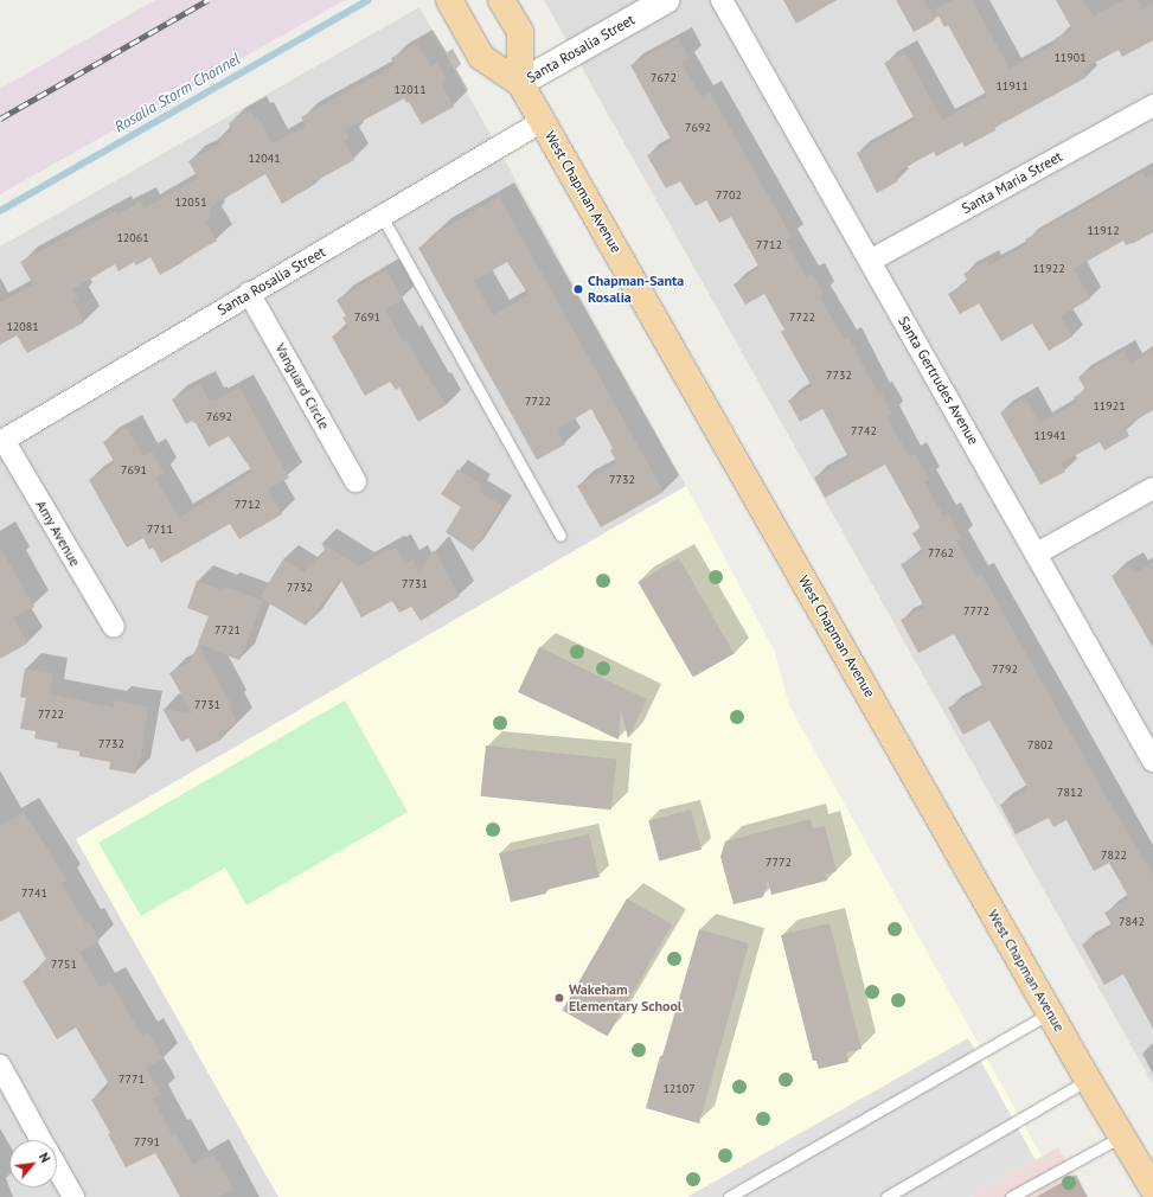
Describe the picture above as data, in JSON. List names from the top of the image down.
{
  "streets": {
    "main road": ["West Chapman Avenue"],
    "street": [
      "Santa Rosalia Street",
      "Santa Maria Street",
      "Santa Gertrudes Avenue",
      "Vanguard Circle",
      "Amy Avenue"
    ]
  },
  "crossings": [
    ["Santa Rosalia Street", "West Chapman Avenue"],
    ["Santa Rosalia Street", "Vanguard Circle"],
    ["Santa Rosalia Street", "Amy Avenue"],
    ["Santa Maria Street", "Santa Gertrudes Avenue"]
  ],
  "water": ["Rosalia Storm Channel"],
  "places": ["Chapman-Santa Rosalia", "Wakeham Elementary School"],
  "house_numbers": [
    "11901",
    "7672",
    "11911",
    "12011",
    "7692",
    "12041",
    "7702",
    "12051",
    "11912",
    "12061",
    "7712",
    "11922",
    "7691",
    "7722",
    "12081",
    "7732",
    "7722",
    "11921",
    "7692",
    "7742",
    "11941",
    "7691",
    "7732",
    "7712",
    "7711",
    "7762",
    "7731",
    "7732",
    "7772",
    "7721",
    "7792",
    "7731",
    "7722",
    "7732",
    "7802",
    "7812",
    "7822",
    "7772",
    "7741",
    "7842",
    "7751",
    "7771",
    "12107",
    "7791"
  ],
  "north": "top right"
}
